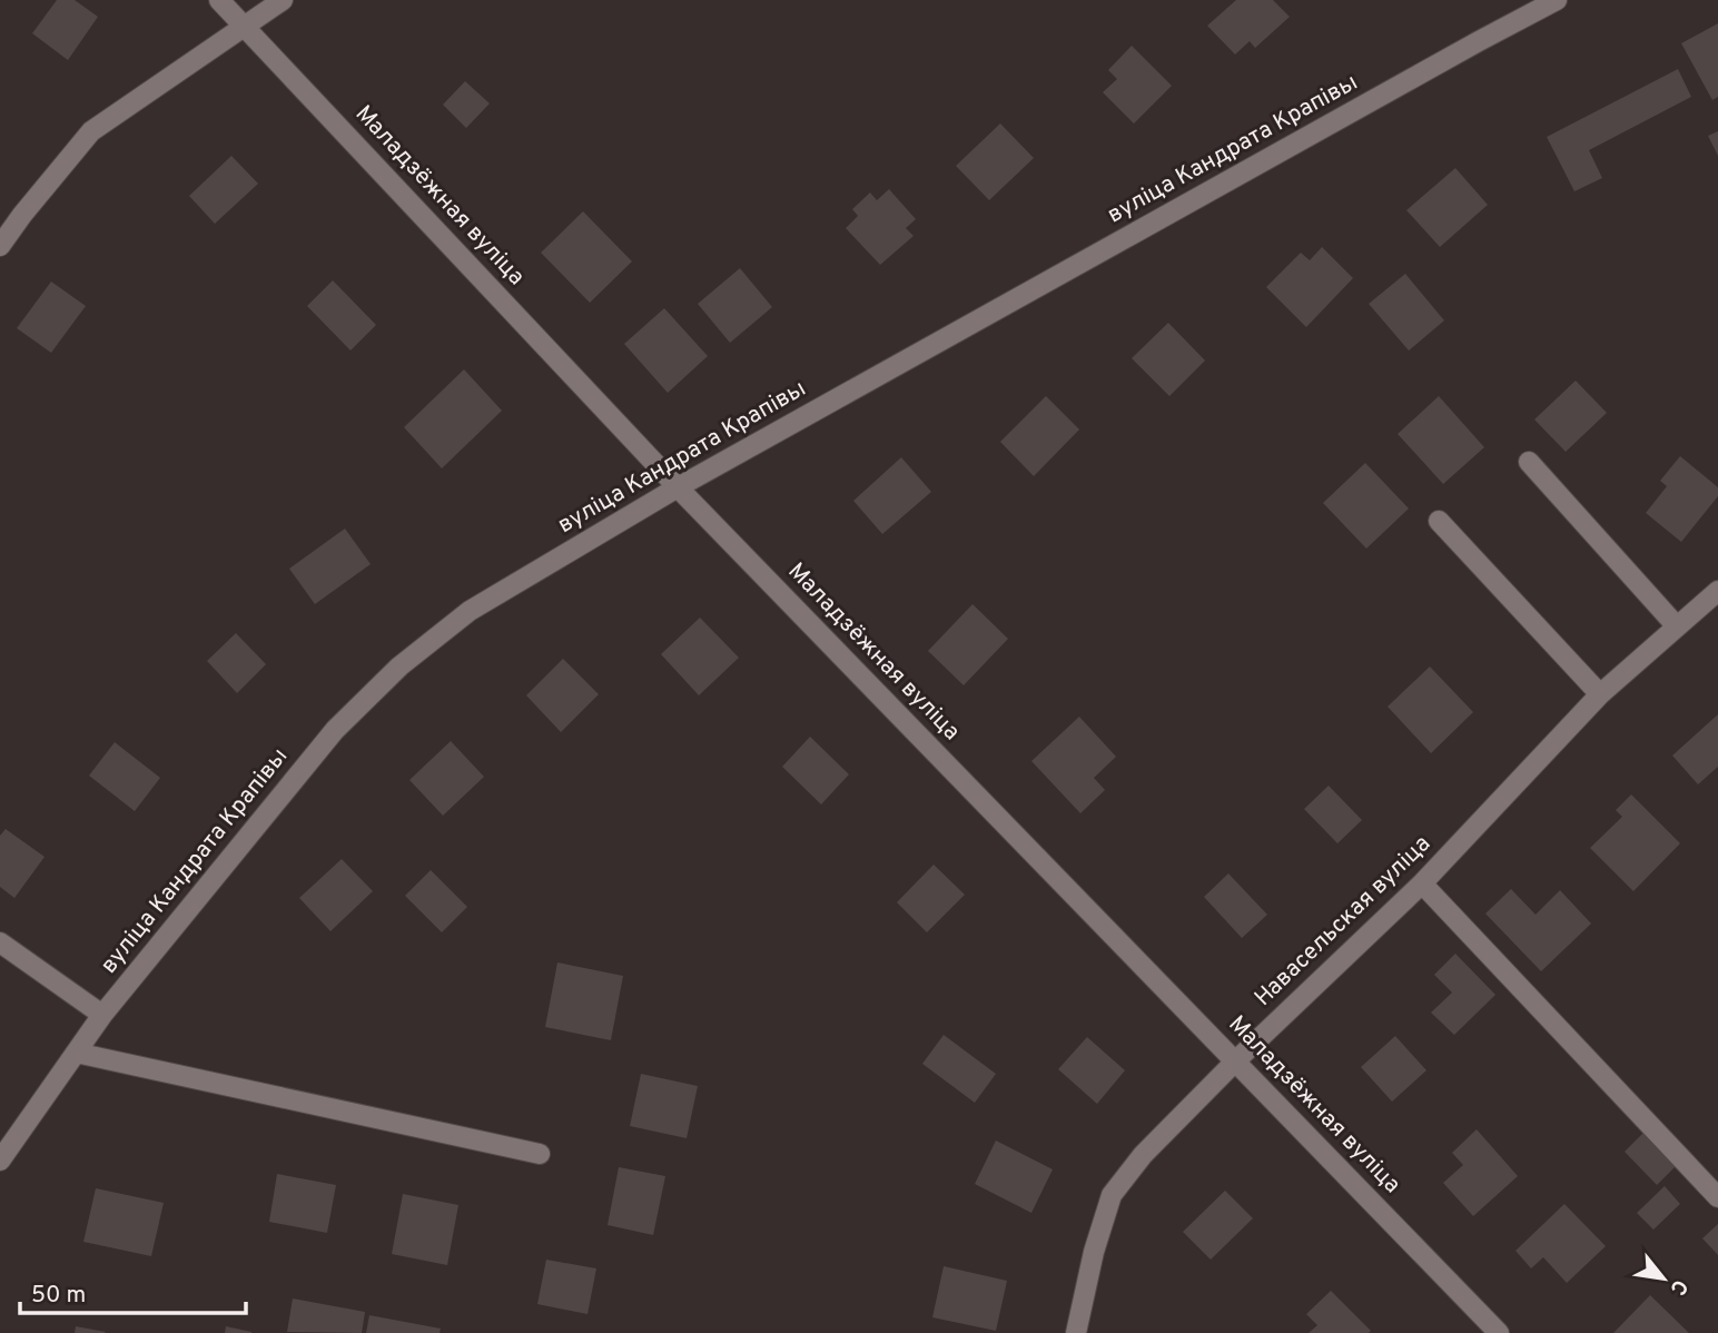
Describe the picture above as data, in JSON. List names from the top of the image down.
{
  "streets": {
    "street": ["вуліца Кандрата Крапівы", "Маладзёжная вуліца", "Навасельская вуліца"]
  },
  "crossings": [
    ["вуліца Кандрата Крапівы", "Маладзёжная вуліца"],
    ["Маладзёжная вуліца", "Навасельская вуліца"]
  ],
  "scale_bar": "50 m",
  "north": "bottom right"
}
